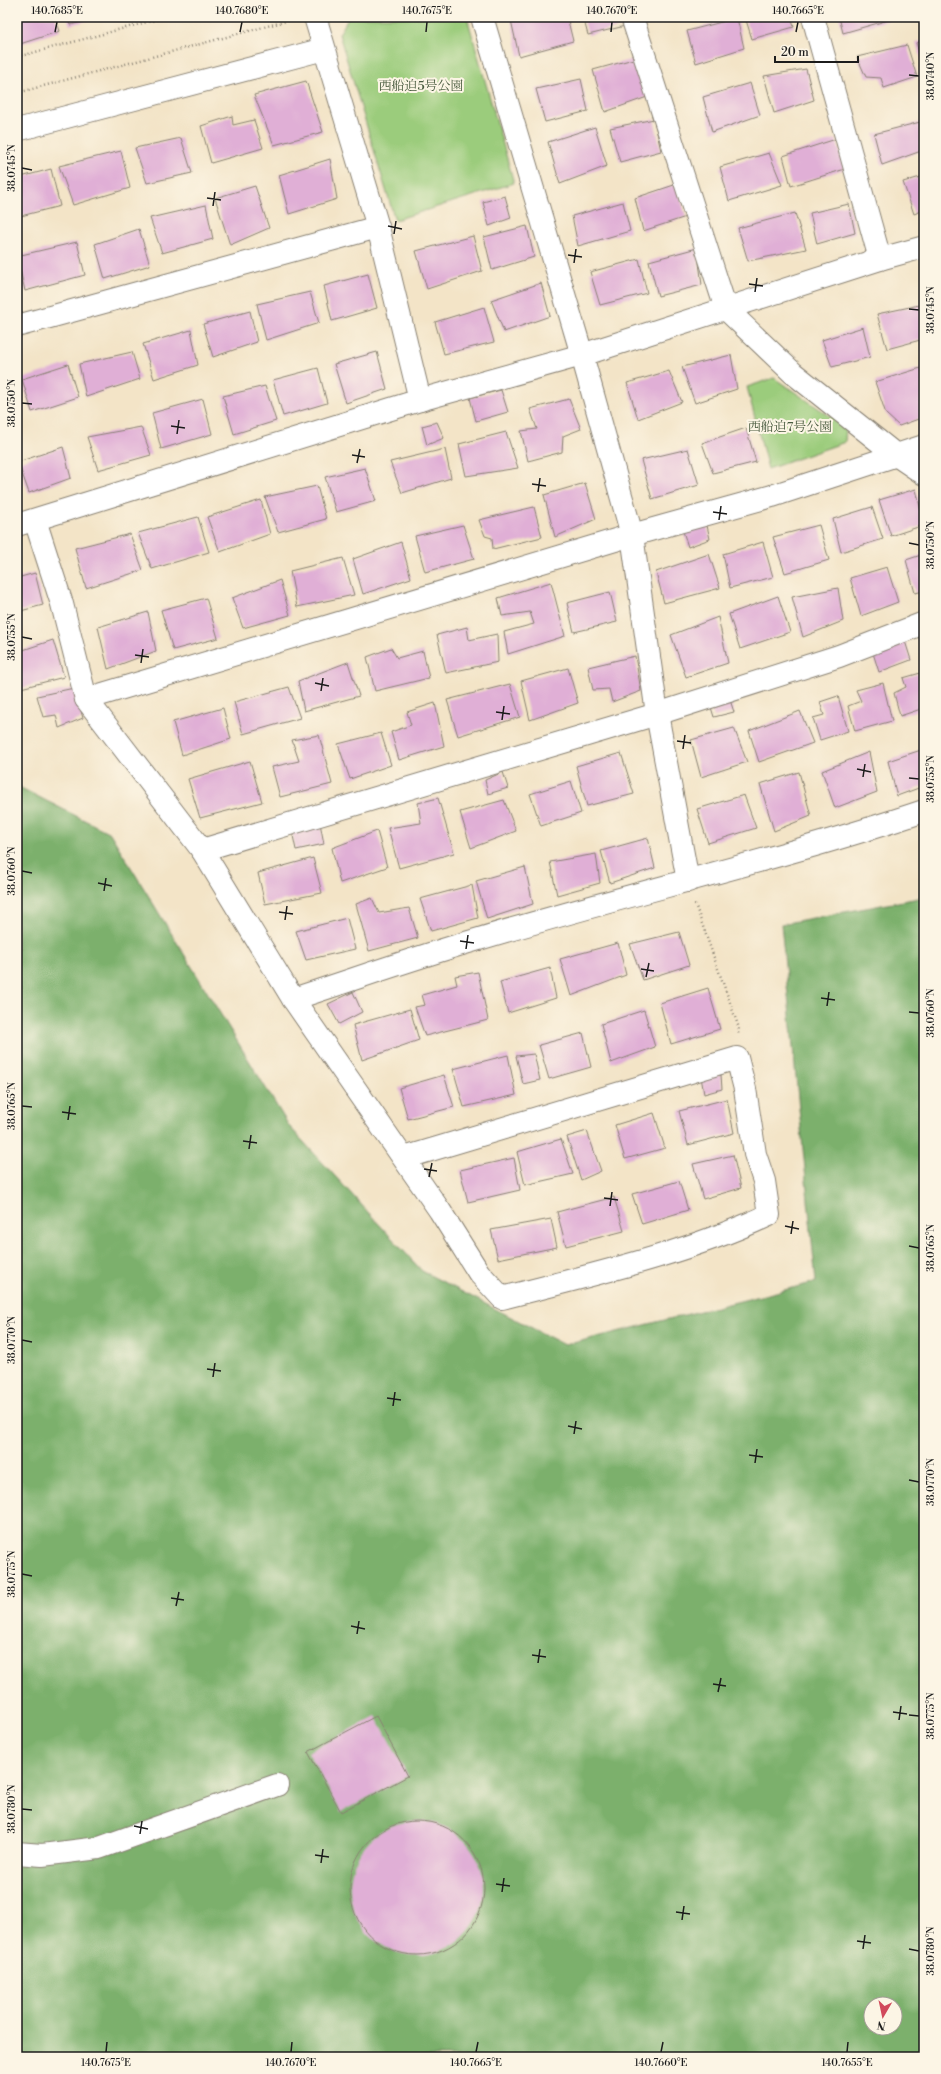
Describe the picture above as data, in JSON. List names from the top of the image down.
{
  "parks": ["西船迫5号公園", "西船迫7号公園"],
  "scale_bar": "20 m",
  "north": "bottom",
  "coordinates": [
    "140.7685°E",
    "140.7680°E",
    "140.7675°E",
    "140.7670°E",
    "140.7665°E",
    "38.0740°N",
    "38.0745°N",
    "38.0750°N",
    "38.0755°N",
    "38.0760°N",
    "38.0765°N",
    "38.0770°N",
    "38.0775°N",
    "38.0780°N",
    "140.7660°E",
    "140.7655°E"
  ]
}
